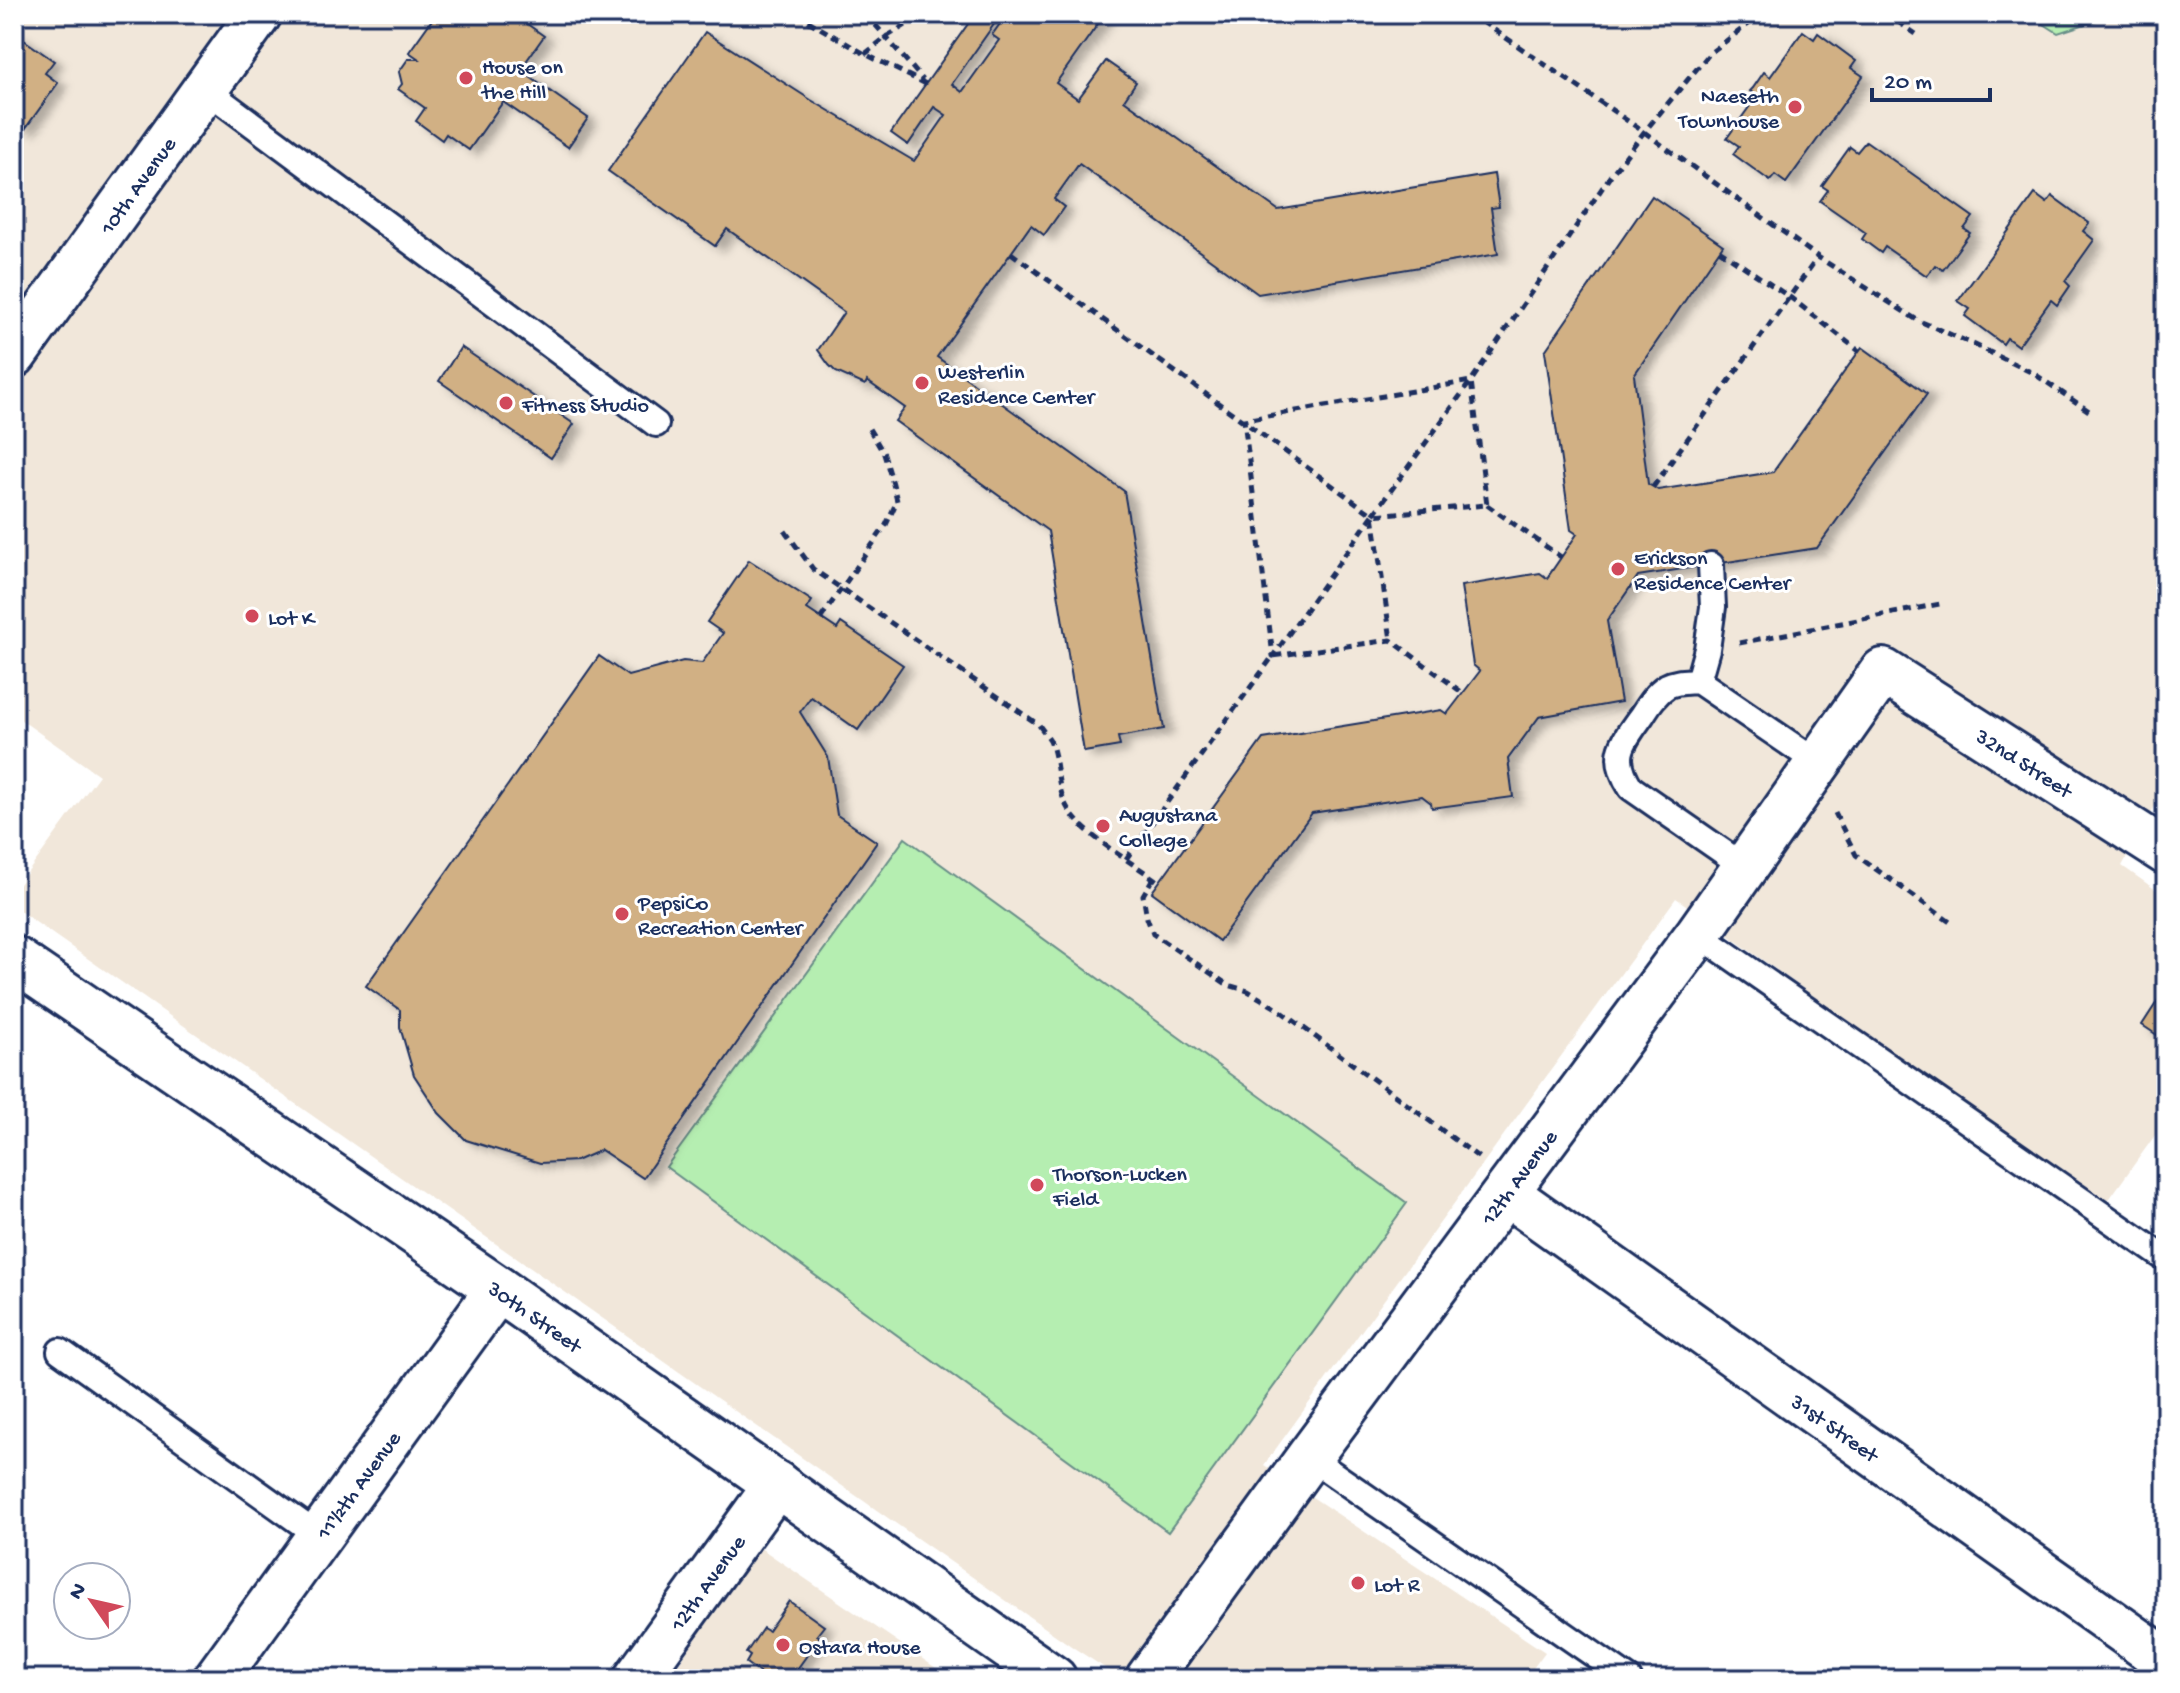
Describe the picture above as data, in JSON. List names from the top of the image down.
{
  "streets": {
    "street": [
      "10th Avenue",
      "32nd Street",
      "12th Avenue",
      "30th Street",
      "31st Street",
      "11½th Avenue"
    ]
  },
  "crossings": [
    ["32nd Street", "12th Avenue"],
    ["12th Avenue", "30th Street"],
    ["12th Avenue", "31st Street"],
    ["30th Street", "11½th Avenue"]
  ],
  "places": [
    "House on the Hill",
    "Naeseth Townhouse",
    "Westerlin Residence Center",
    "Fitness Studio",
    "Erickson Residence Center",
    "Lot K",
    "Augustana College",
    "PepsiCo Recreation Center",
    "Thorson-Lucken Field",
    "Lot R",
    "Ostara House"
  ],
  "scale_bar": "20 m",
  "north": "top left"
}
